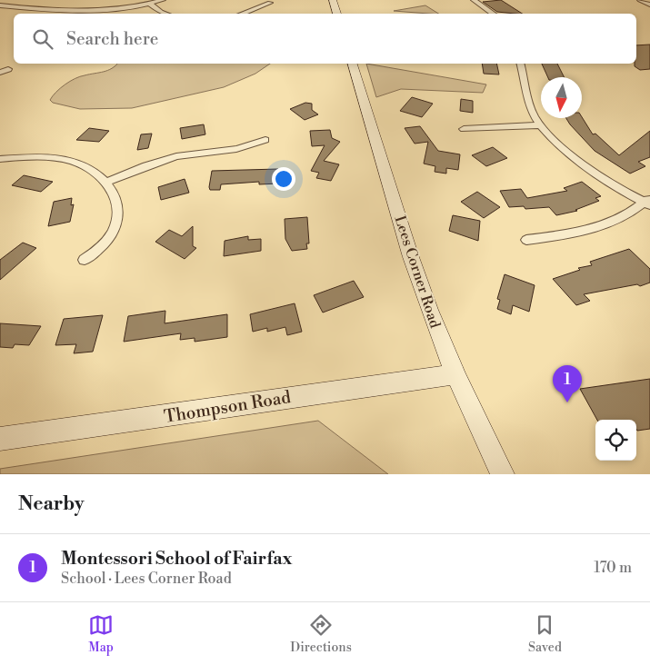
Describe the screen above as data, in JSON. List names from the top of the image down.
{
  "streets": {
    "street": ["Lees Corner Road", "Thompson Road"]
  },
  "crossings": [
    ["Lees Corner Road", "Thompson Road"]
  ],
  "north": "bottom",
  "page": {
    "search": "Search here",
    "pins": "1",
    "heading": "Nearby",
    "list": [
      {
        "mark": "1",
        "name": "Montessori School of Fairfax",
        "note": "School · Lees Corner Road",
        "value": "170 m"
      }
    ],
    "nav": ["Map", "Directions", "Saved"]
  }
}
